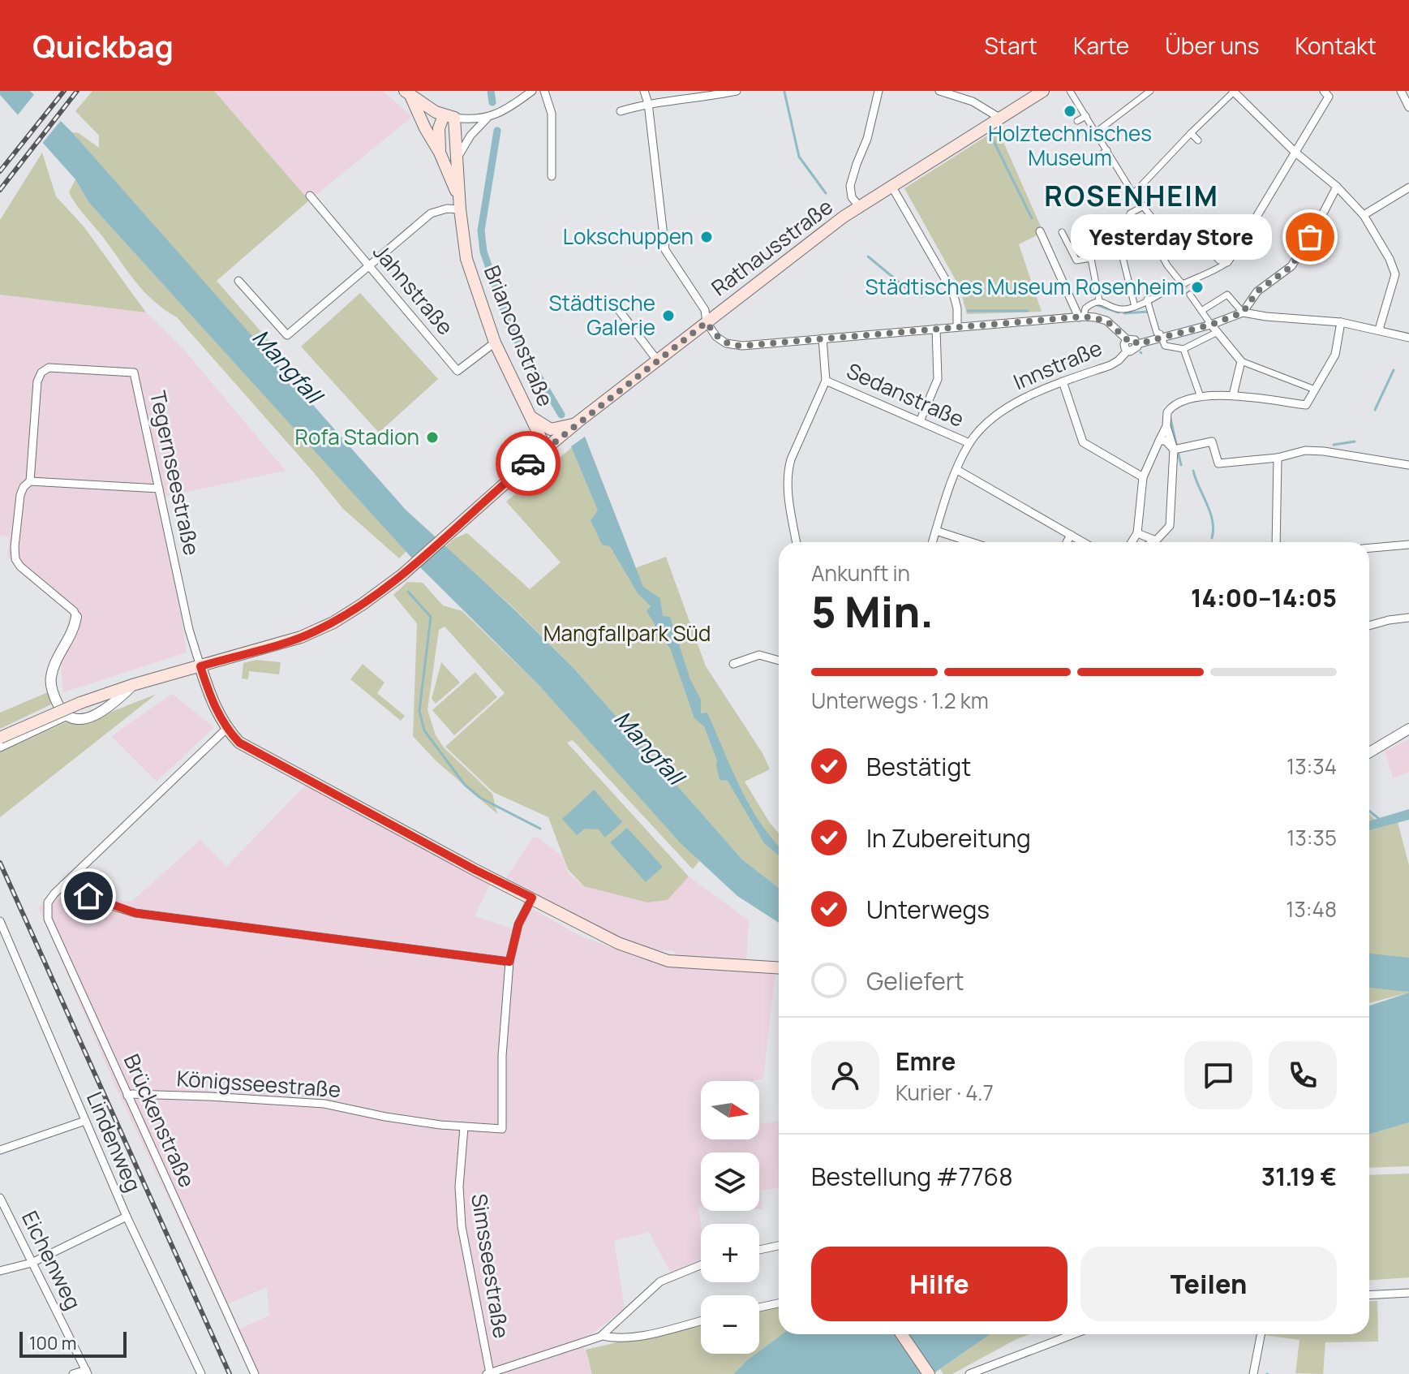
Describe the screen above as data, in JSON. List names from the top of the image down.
{
  "streets": {
    "main road": ["Rathausstraße", "Brianconstraße"],
    "street": [
      "Jahnstraße",
      "Innstraße",
      "Sedanstraße",
      "Tegernseestraße",
      "Königsseestraße",
      "Brückenstraße",
      "Lindenweg",
      "Eichenweg",
      "Simsseestraße"
    ]
  },
  "crossings": [
    ["Rathausstraße", "Brianconstraße"],
    ["Rathausstraße", "Tegernseestraße"],
    ["Jahnstraße", "Brianconstraße"],
    ["Innstraße", "Sedanstraße"],
    ["Königsseestraße", "Brückenstraße"],
    ["Königsseestraße", "Simsseestraße"]
  ],
  "districts": ["ROSENHEIM"],
  "water": ["Mangfall"],
  "parks": ["Mangfallpark Süd"],
  "places": [
    "Holztechnisches Museum",
    "Lokschuppen",
    "Yesterday Store",
    "Städtisches Museum Rosenheim",
    "Städtische Galerie",
    "Rofa Stadion"
  ],
  "scale_bar": "100 m",
  "north": "right",
  "page": {
    "header": "Quickbag",
    "nav": [
      "Start",
      "Karte",
      "Über uns",
      "Kontakt"
    ],
    "bubble": "Yesterday Store",
    "heading": ["5 Min.", "Ankunft in", "14:00–14:05"],
    "panel": [
      "Emre",
      "Kurier · 4.7",
      "Bestellung #7768",
      "31.19 €"
    ],
    "bar": "Unterwegs · 1.2 km",
    "list": [
      ["Bestätigt", "13:34"],
      ["In Zubereitung", "13:35"],
      ["Unterwegs", "13:48"],
      "Geliefert"
    ],
    "map_buttons": ["+", "−"],
    "buttons": ["Hilfe", "Teilen"],
    "scale": "100 m"
  }
}
